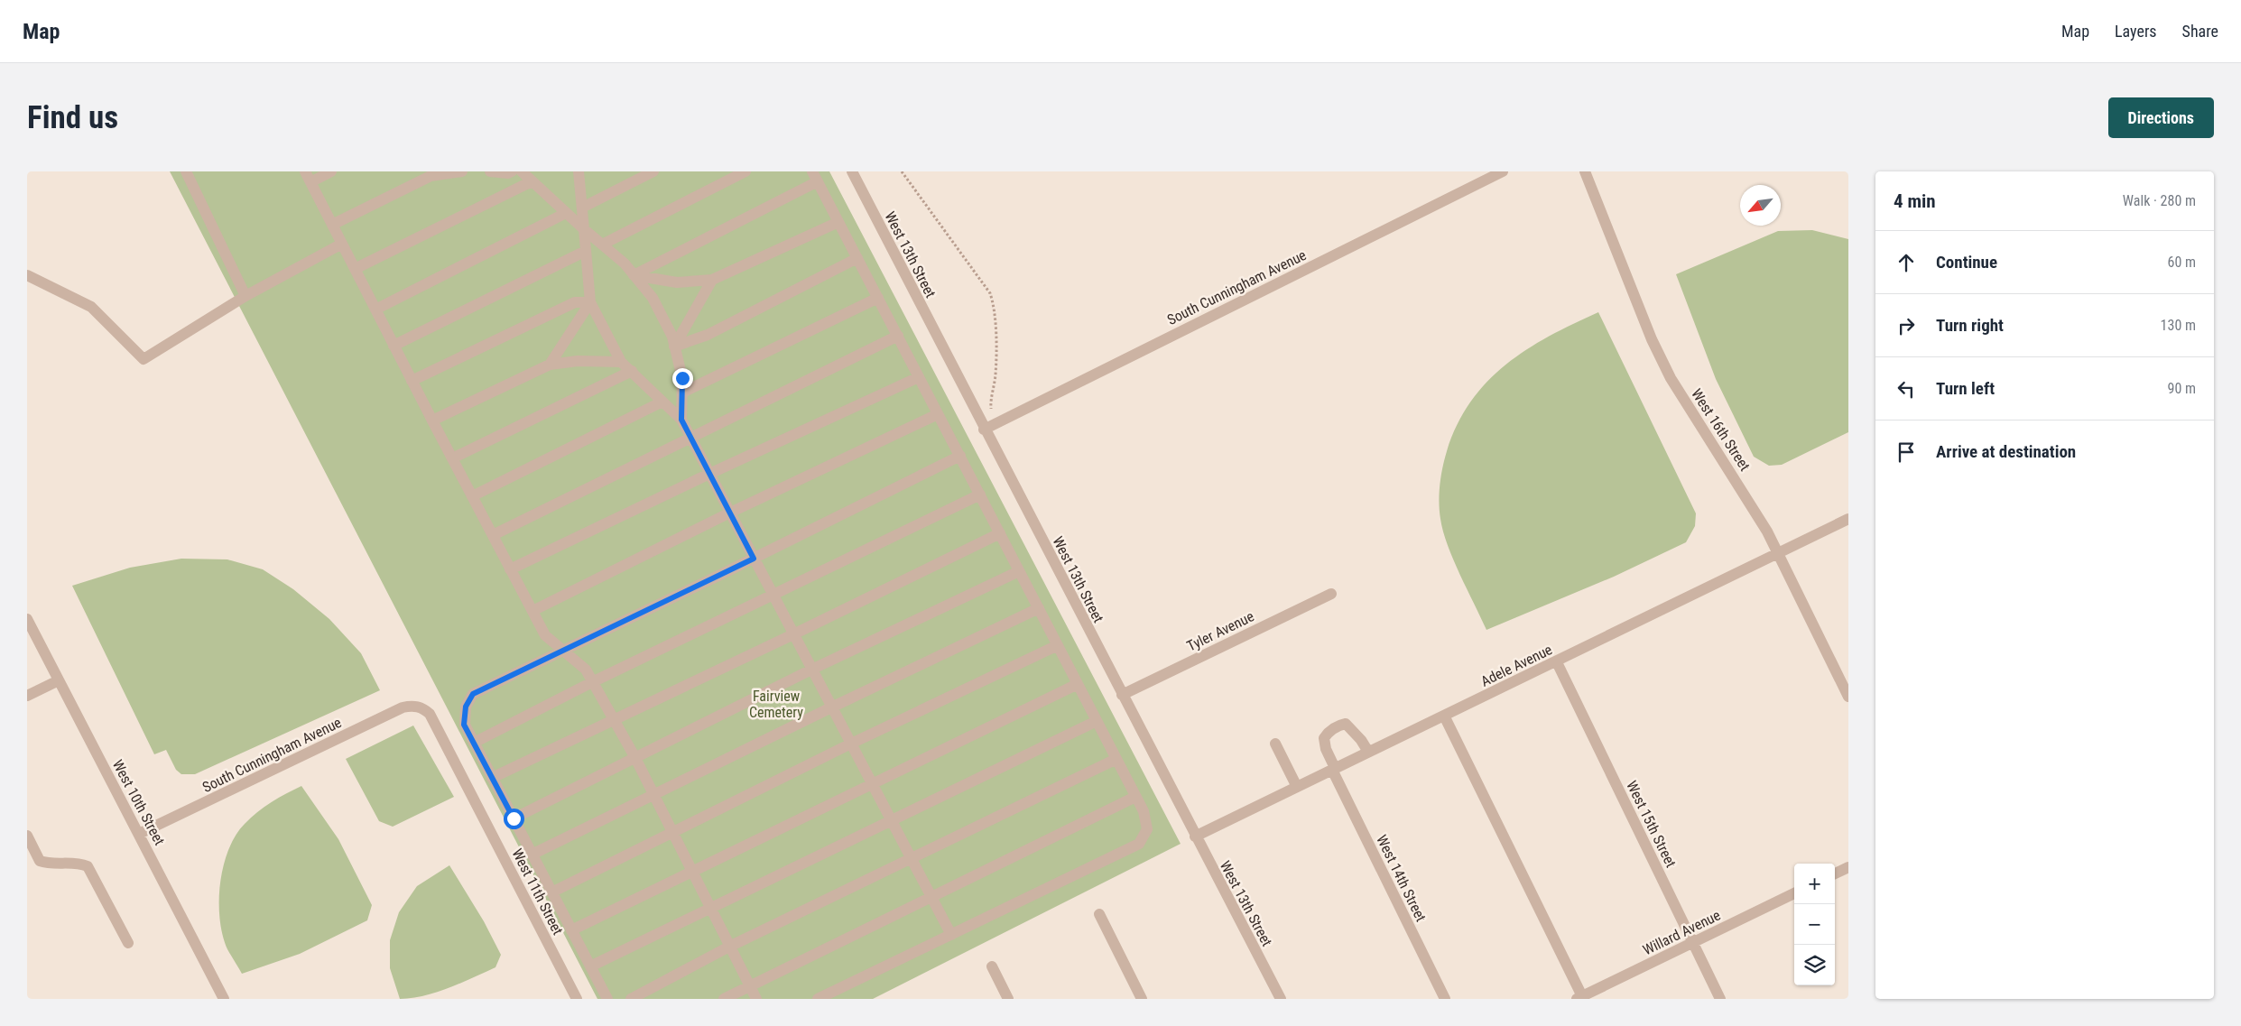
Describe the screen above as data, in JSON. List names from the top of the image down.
{
  "streets": {
    "street": [
      "West 13th Street",
      "South Cunningham Avenue",
      "West 16th Street",
      "Tyler Avenue",
      "Adele Avenue",
      "West 10th Street",
      "West 15th Street",
      "West 14th Street",
      "West 11th Street",
      "Willard Avenue"
    ]
  },
  "crossings": [
    ["West 13th Street", "South Cunningham Avenue"],
    ["West 13th Street", "Tyler Avenue"],
    ["West 13th Street", "Adele Avenue"],
    ["South Cunningham Avenue", "West 10th Street"],
    ["South Cunningham Avenue", "West 11th Street"],
    ["West 16th Street", "Adele Avenue"],
    ["Adele Avenue", "West 15th Street"],
    ["Adele Avenue", "West 14th Street"],
    ["West 15th Street", "Willard Avenue"]
  ],
  "parks": ["Fairview Cemetery"],
  "north": "bottom left",
  "page": {
    "header": "Map",
    "nav": ["Map", "Layers", "Share"],
    "buttons": "Directions",
    "title": "Find us",
    "heading": ["4 min", "Walk · 280 m"],
    "list": [
      ["Continue", "60 m"],
      ["Turn right", "130 m"],
      ["Turn left", "90 m"],
      "Arrive at destination"
    ],
    "map_buttons": ["+", "−"]
  }
}
